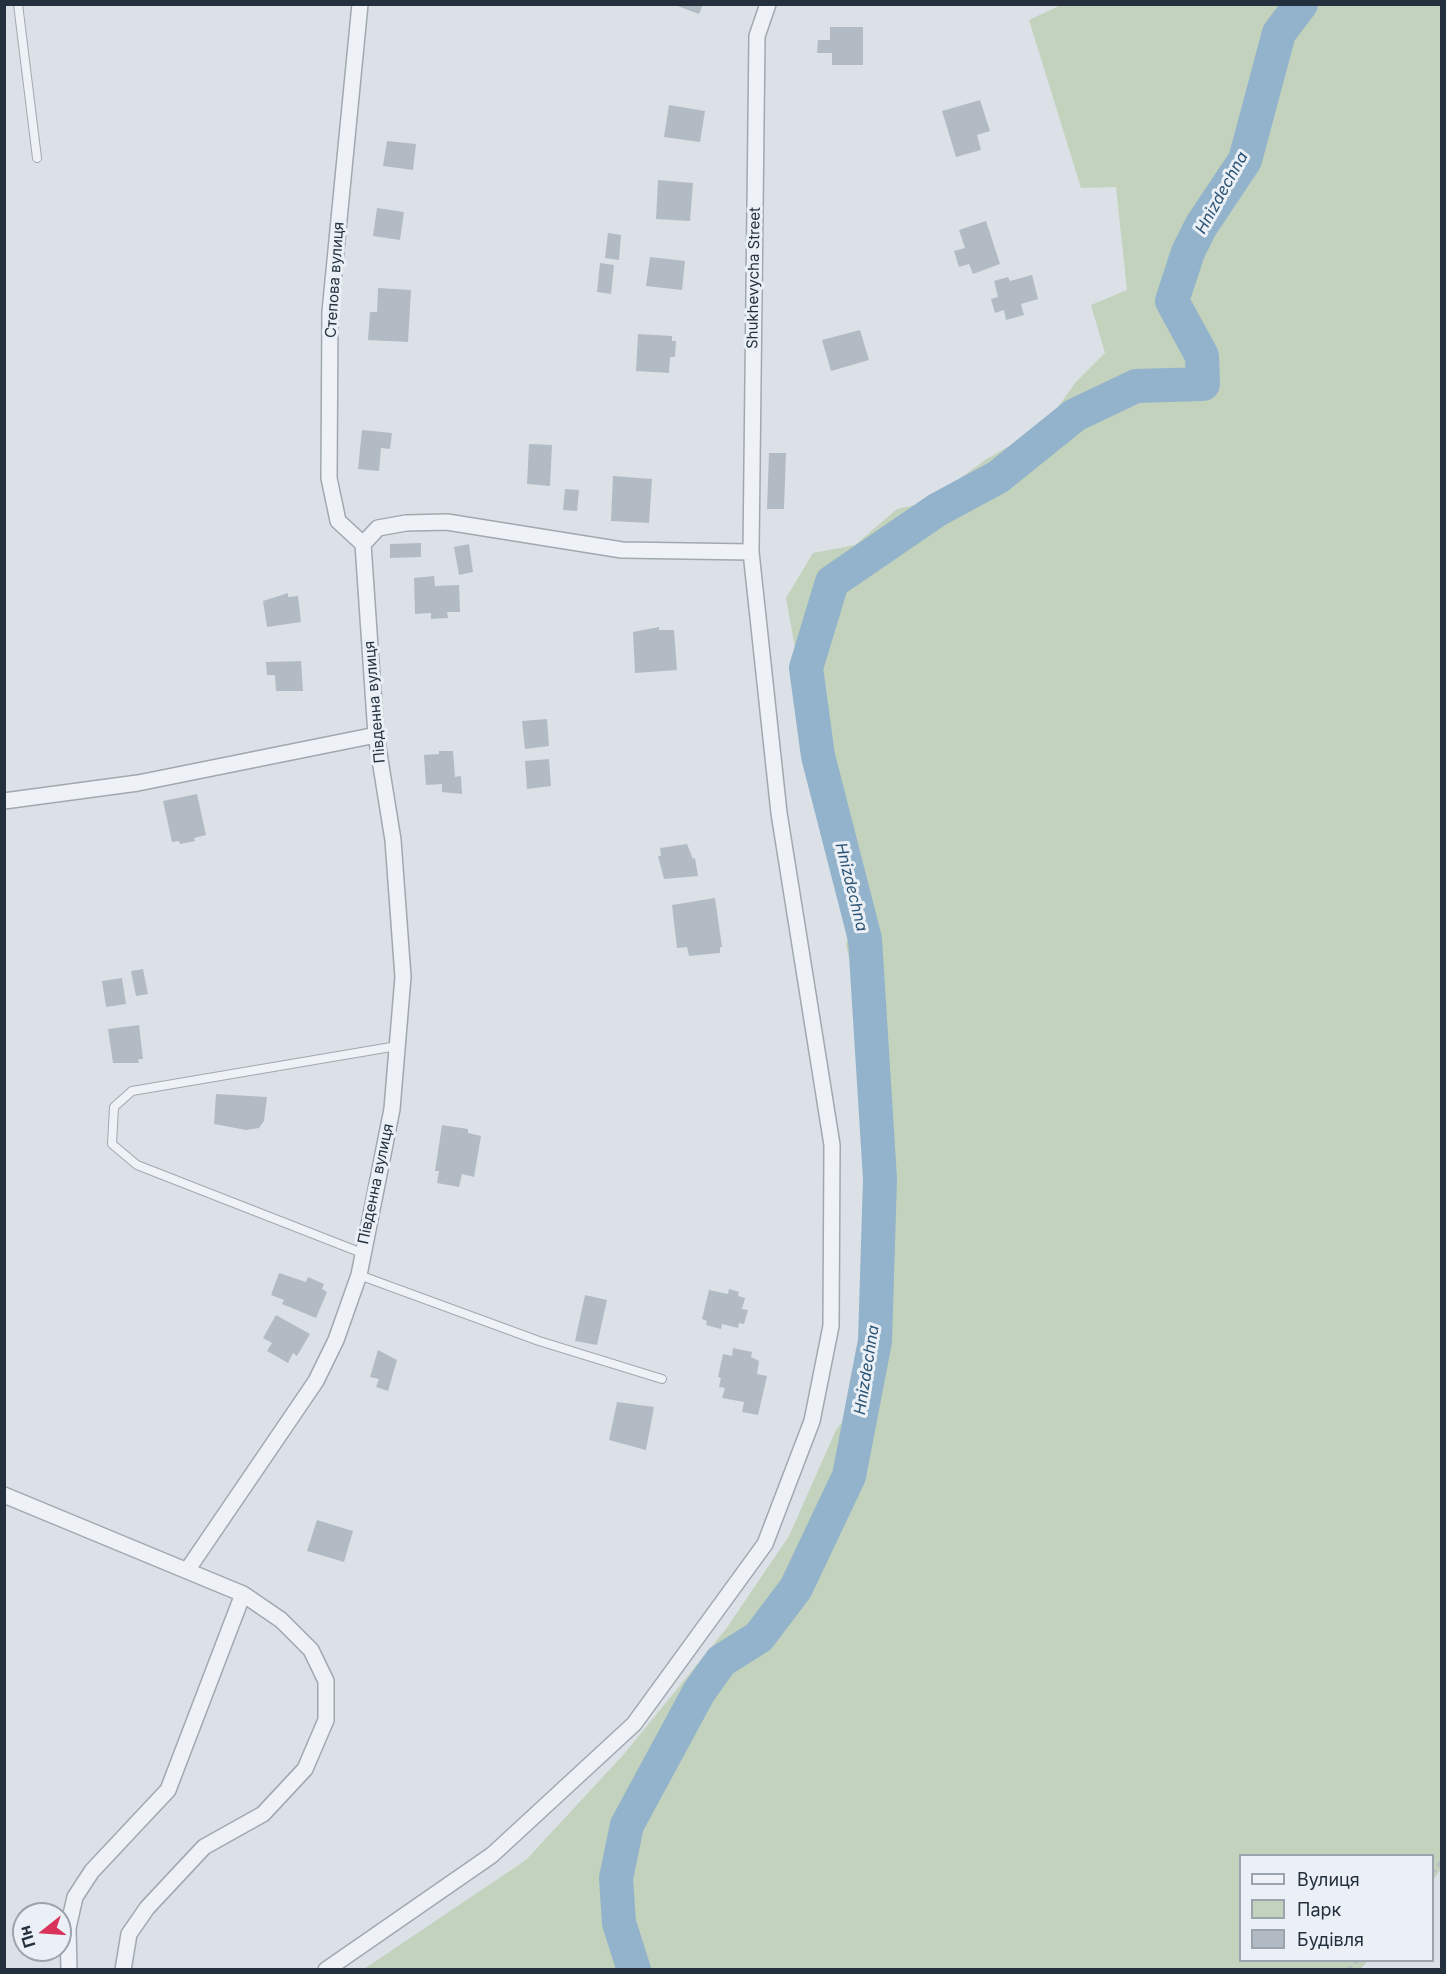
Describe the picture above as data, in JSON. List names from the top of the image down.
{
  "streets": {
    "street": ["Shukhevycha Street", "Степова вулиця", "Південна вулиця"]
  },
  "crossings": [
    ["Степова вулиця", "Південна вулиця"]
  ],
  "water": ["Hnizdechna"],
  "legend": ["Вулиця", "Парк", "Будівля"],
  "north": "left"
}
